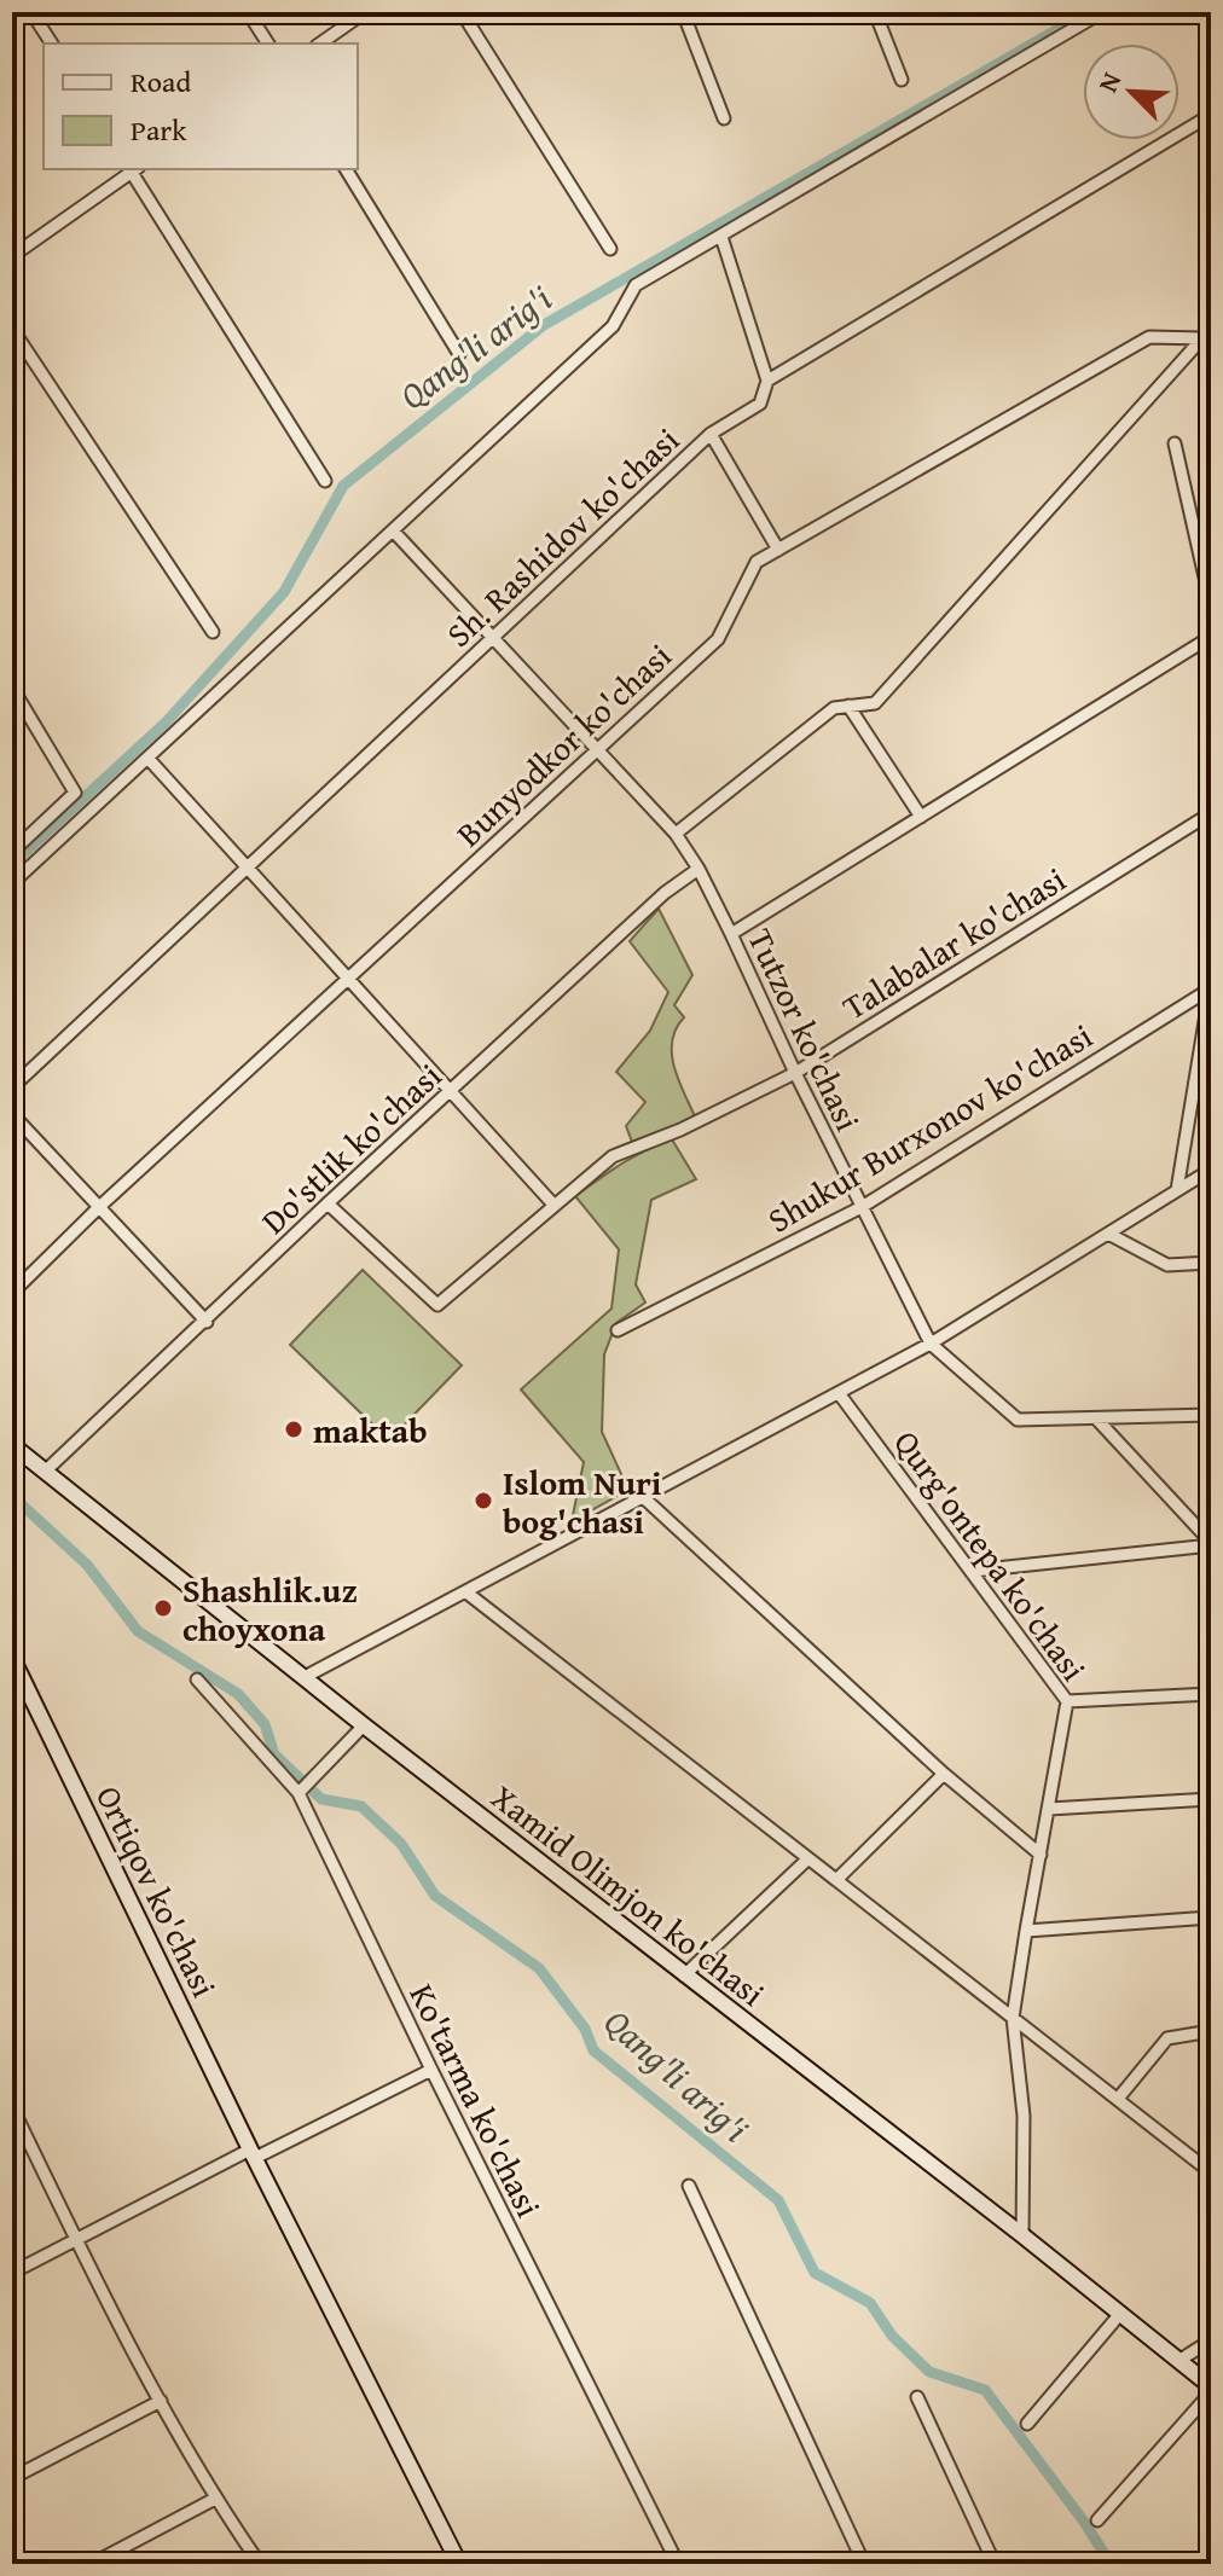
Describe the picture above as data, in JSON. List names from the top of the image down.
{
  "streets": {
    "main road": ["Ortiqov ko'chasi", "Xamid Olimjon ko'chasi"],
    "street": [
      "Sh. Rashidov ko'chasi",
      "Bunyodkor ko'chasi",
      "Talabalar ko'chasi",
      "Tutzor ko'chasi",
      "Shukur Burxonov ko'chasi",
      "Do'stlik ko'chasi",
      "Qurg'ontepa ko'chasi",
      "Ko'tarma ko'chasi"
    ]
  },
  "crossings": [
    ["Sh. Rashidov ko'chasi", "Tutzor ko'chasi"],
    ["Bunyodkor ko'chasi", "Tutzor ko'chasi"],
    ["Talabalar ko'chasi", "Tutzor ko'chasi"],
    ["Talabalar ko'chasi", "Do'stlik ko'chasi"],
    ["Tutzor ko'chasi", "Shukur Burxonov ko'chasi"],
    ["Tutzor ko'chasi", "Do'stlik ko'chasi"],
    ["Do'stlik ko'chasi", "Xamid Olimjon ko'chasi"],
    ["Qurg'ontepa ko'chasi", "Xamid Olimjon ko'chasi"]
  ],
  "water": ["Qang'li arig'i"],
  "places": ["maktab", "Islom Nuri bog'chasi", "Shashlik.uz choyxona"],
  "legend": ["Road", "Park"],
  "north": "top left"
}
